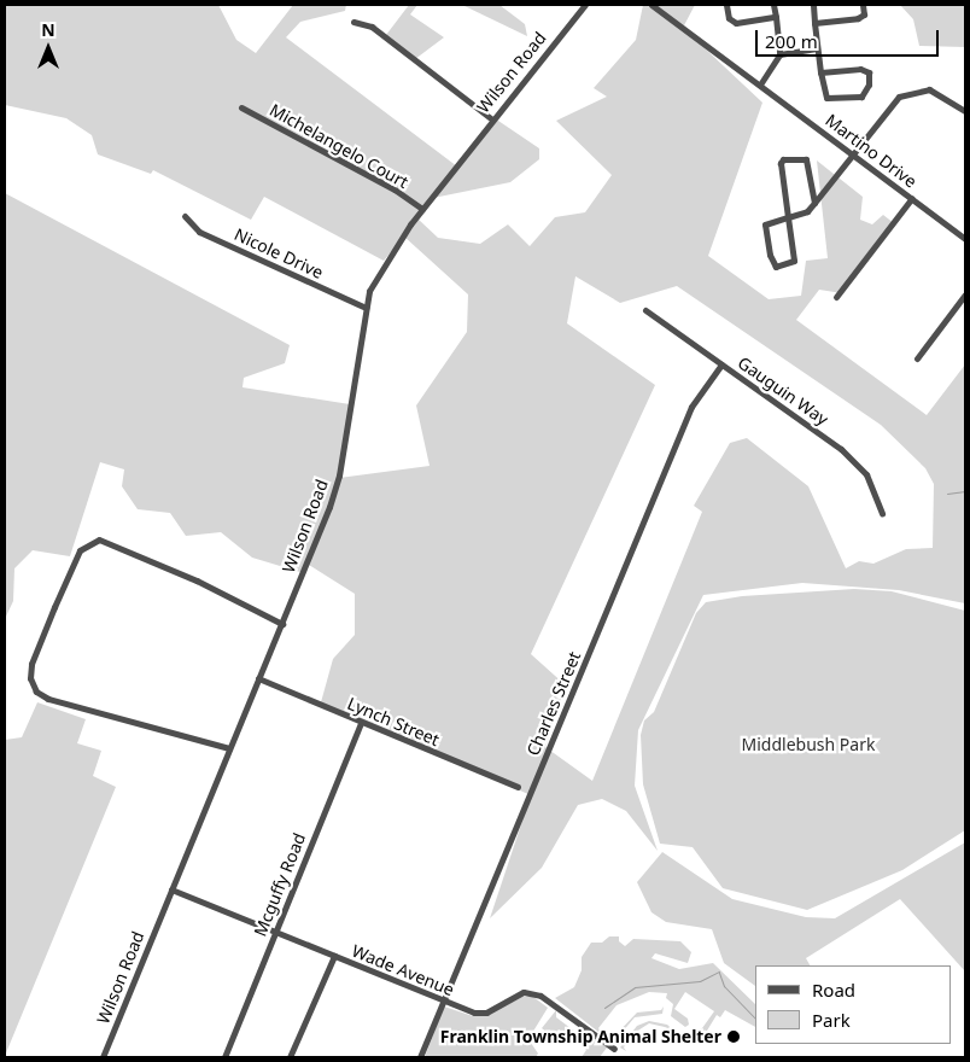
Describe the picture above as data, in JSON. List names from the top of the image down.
{
  "streets": {
    "street": [
      "Wilson Road",
      "Michelangelo Court",
      "Martino Drive",
      "Nicole Drive",
      "Gauguin Way",
      "Charles Street",
      "Lynch Street",
      "Mcguffy Road",
      "Wade Avenue"
    ]
  },
  "crossings": [
    ["Wilson Road", "Michelangelo Court"],
    ["Wilson Road", "Nicole Drive"],
    ["Wilson Road", "Lynch Street"],
    ["Wilson Road", "Wade Avenue"],
    ["Gauguin Way", "Charles Street"],
    ["Charles Street", "Wade Avenue"],
    ["Lynch Street", "Mcguffy Road"],
    ["Mcguffy Road", "Wade Avenue"]
  ],
  "parks": ["Middlebush Park"],
  "places": ["Franklin Township Animal Shelter"],
  "legend": ["Road", "Park"],
  "scale_bar": "200 m",
  "north": "top"
}
